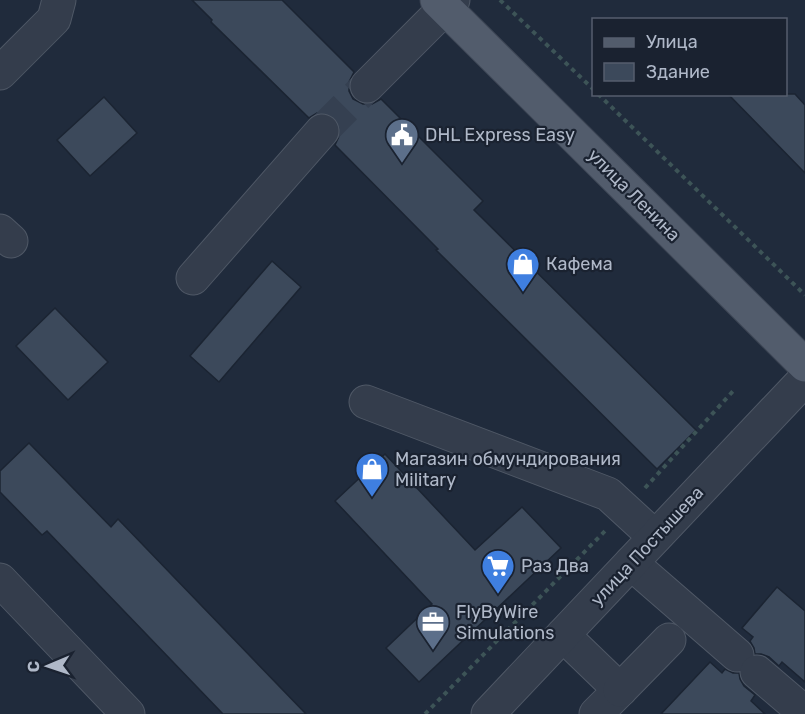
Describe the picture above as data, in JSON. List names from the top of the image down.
{
  "streets": {
    "main road": ["улица Ленина"],
    "street": ["улица Постышева"]
  },
  "places": {
    "public building": ["DHL Express Easy"],
    "shop": ["Кафема", "Магазин обмундирования Military"],
    "supermarket": ["Раз Два"],
    "office": ["FlyByWire Simulations"]
  },
  "legend": ["Улица", "Здание"],
  "north": "left"
}
